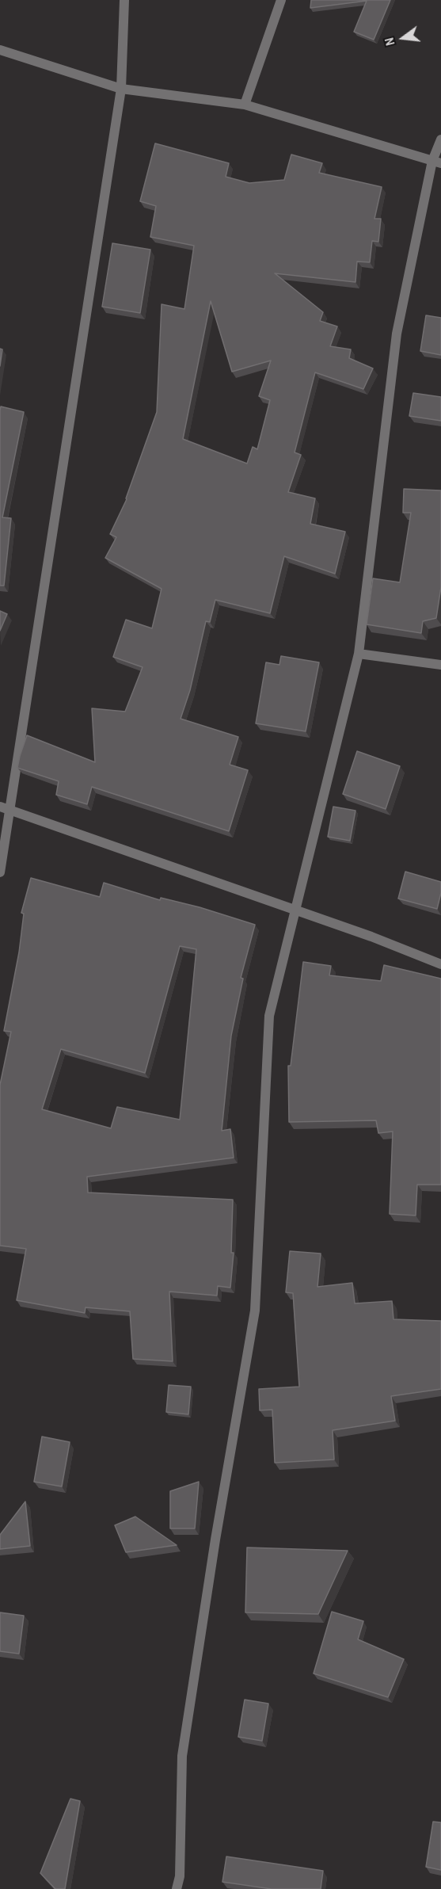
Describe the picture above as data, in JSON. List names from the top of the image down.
{
  "north": "left"
}
